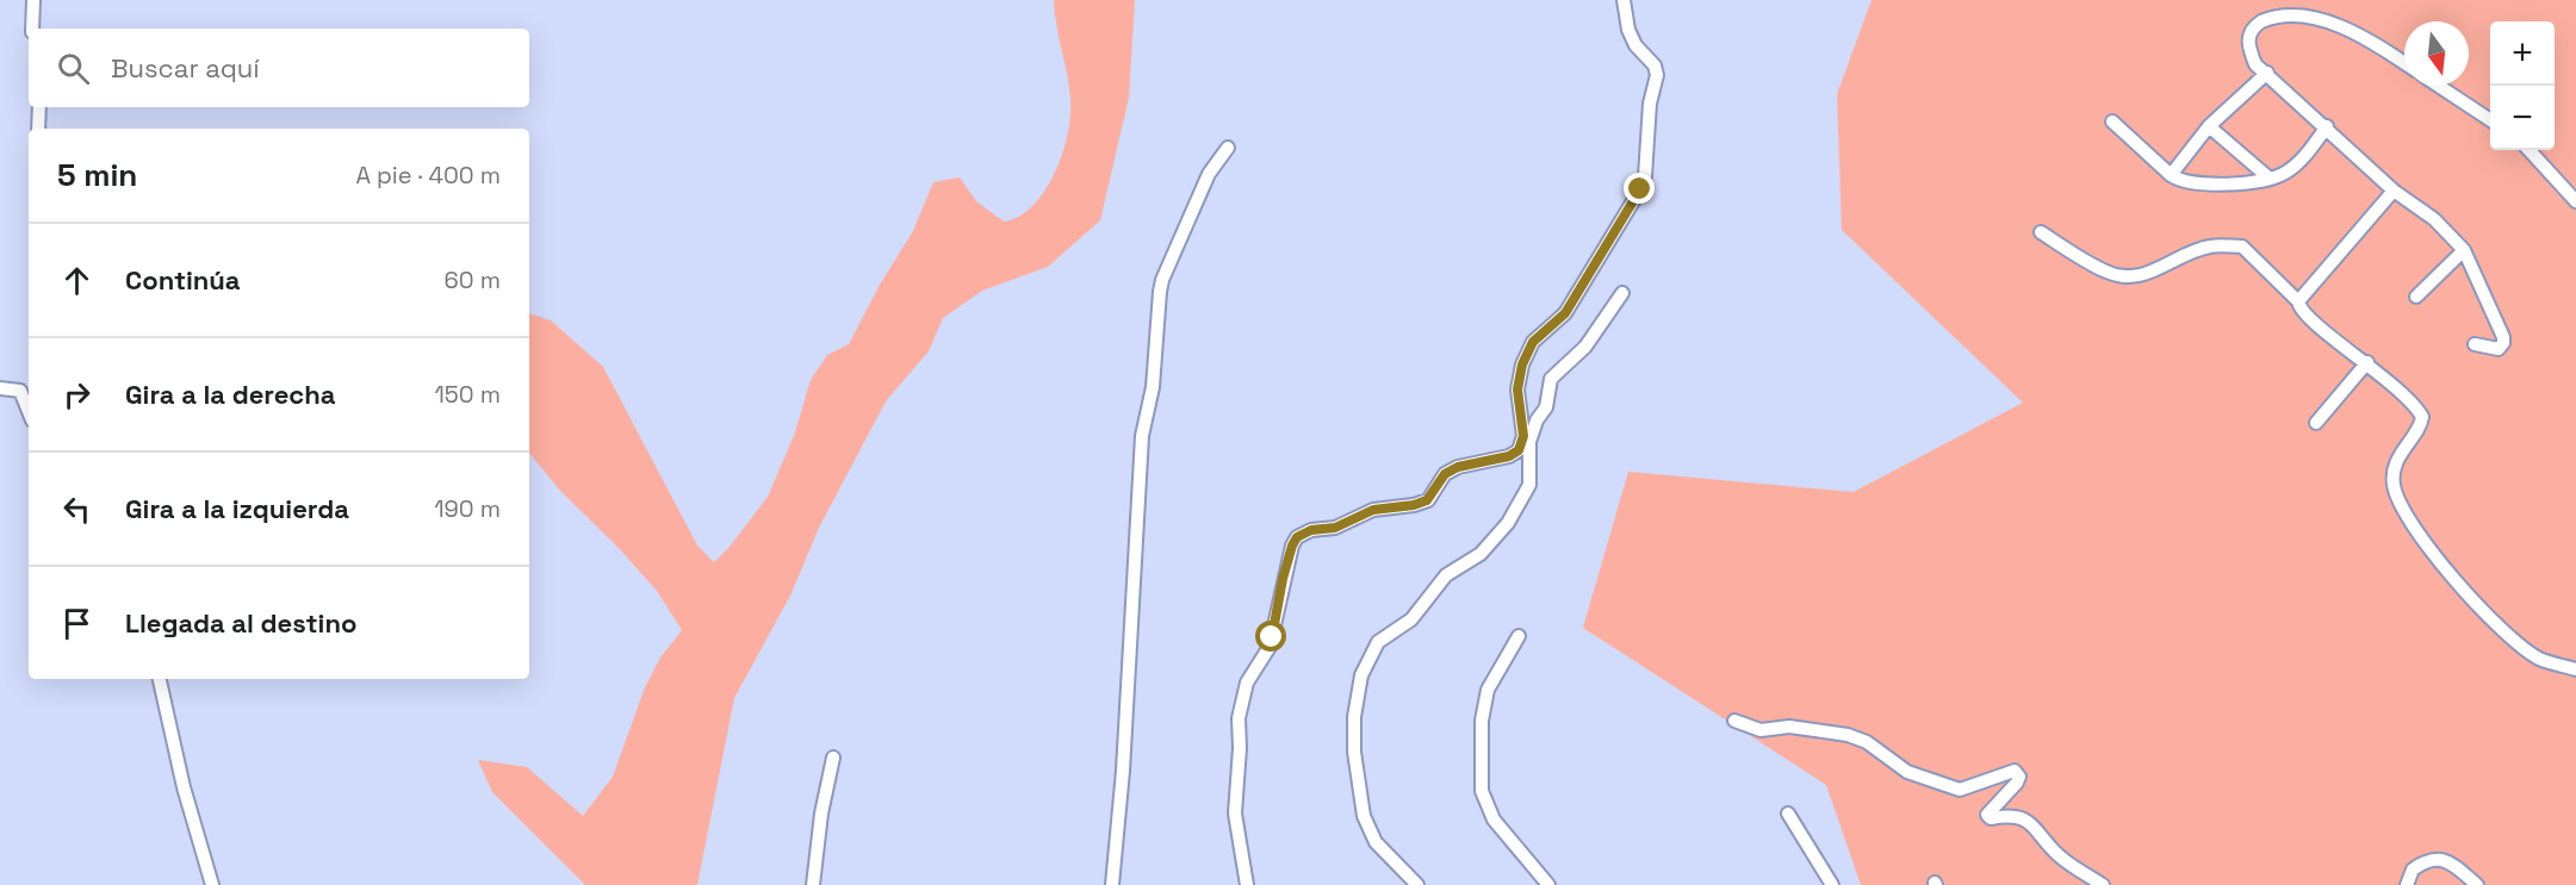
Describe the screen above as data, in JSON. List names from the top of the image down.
{
  "north": "bottom",
  "page": {
    "map_buttons": ["+", "−"],
    "search": "Buscar aquí",
    "heading": ["5 min", "A pie · 400 m"],
    "list": [
      ["Continúa", "60 m"],
      ["Gira a la derecha", "150 m"],
      ["Gira a la izquierda", "190 m"],
      "Llegada al destino"
    ]
  }
}
